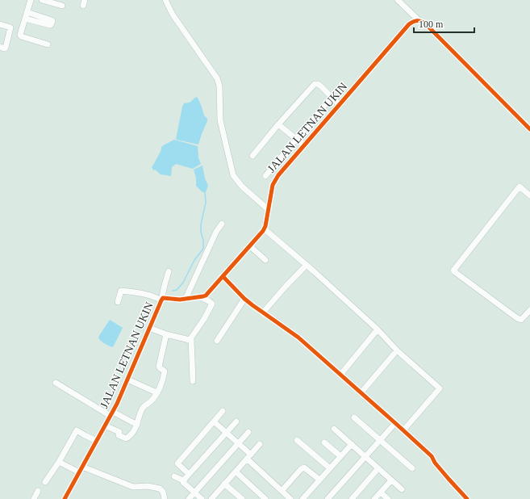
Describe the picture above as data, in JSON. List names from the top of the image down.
{
  "streets": {
    "street": ["JALAN LETNAN UKIN"]
  },
  "scale_bar": "100 m"
}
